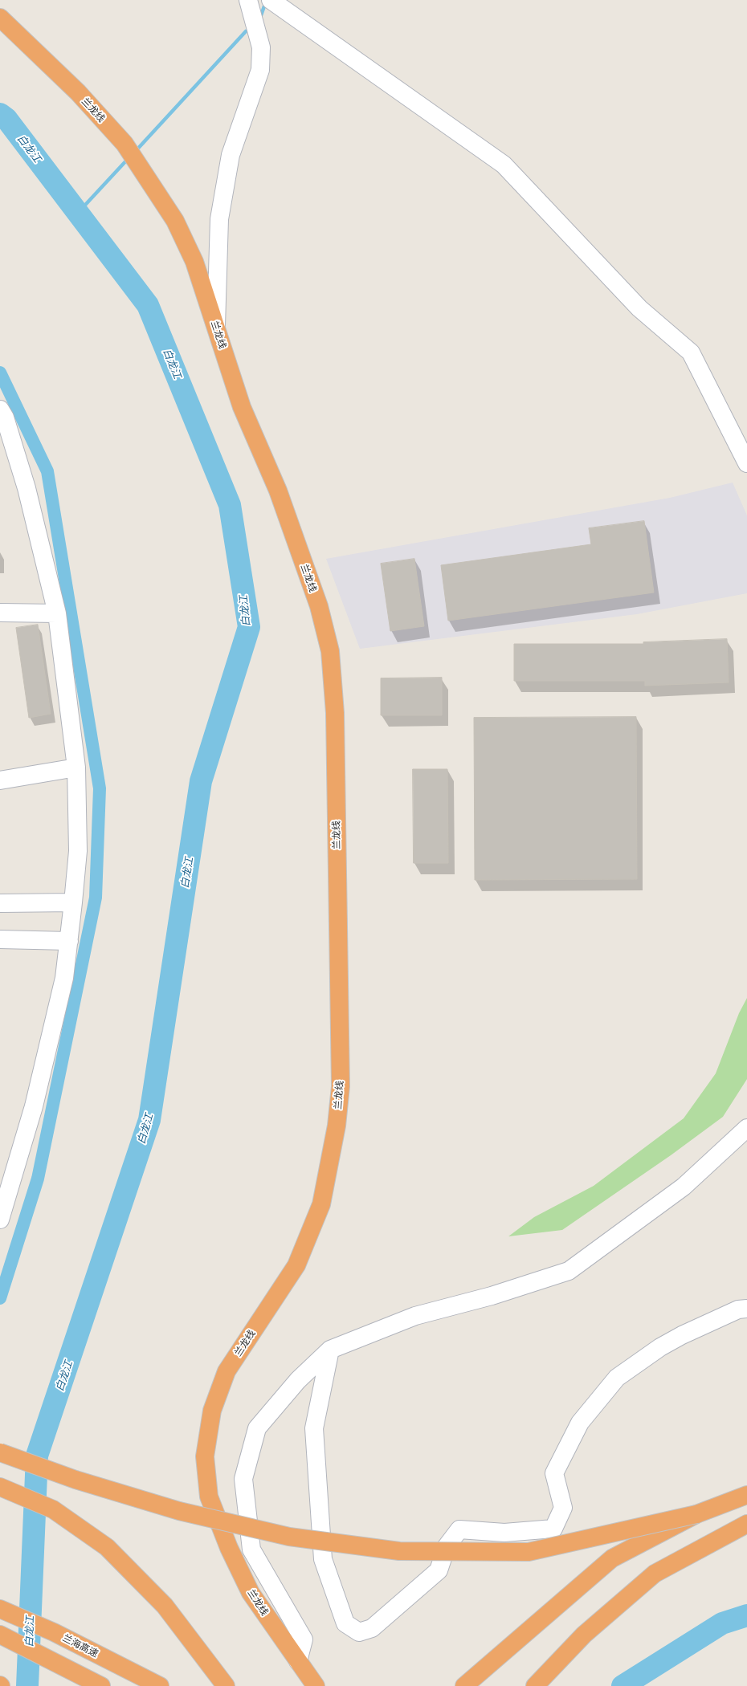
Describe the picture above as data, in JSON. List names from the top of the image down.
{
  "streets": {
    "highway": ["兰龙线", "兰海高速"]
  },
  "water": ["白龙江"]
}
